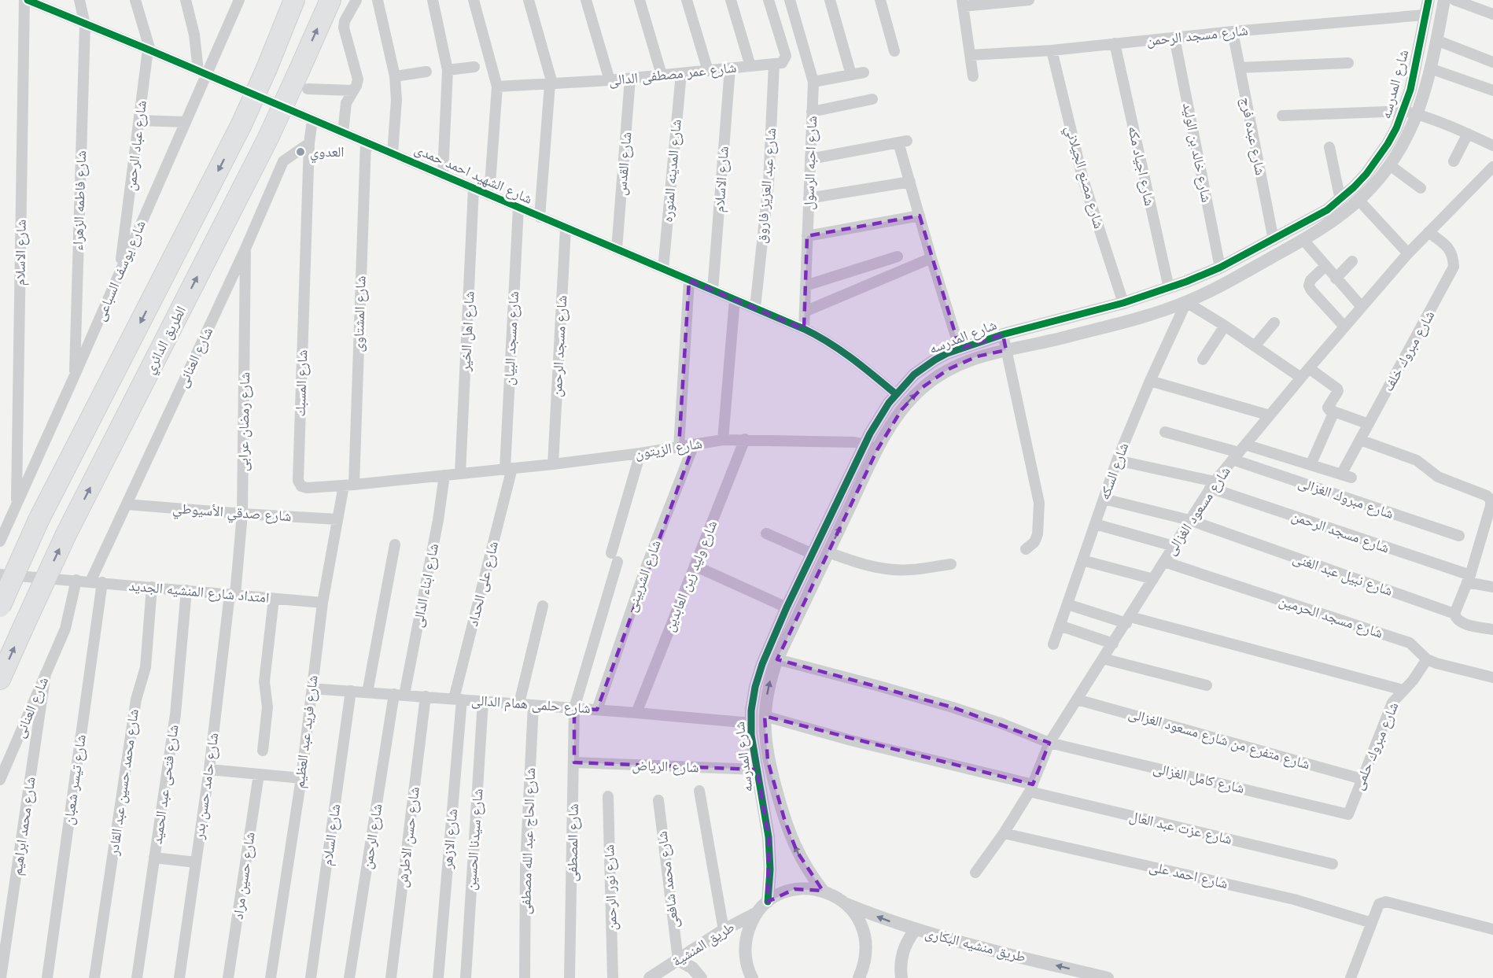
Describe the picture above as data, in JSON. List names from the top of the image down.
{
  "streets": {
    "highway": ["الطريق الدائري"],
    "street": [
      "شارع مسجد الرحمن",
      "شارع عمر مصطفى الدالى",
      "شارع المدرسه",
      "شارع عبده فرج",
      "شارع عباد الرحمن",
      "شارع خالد بن الوليد",
      "شارع احبه الرسول",
      "شارع القدس",
      "شارع اجياد مكه",
      "شارع المدينه المنوره",
      "شارع الشهيد احمد حمدى",
      "شارع مصنع الجيلاني",
      "شارع الاسلام",
      "شارع عبد العزيز فاروق",
      "شارع فاطمه الزهراء",
      "شارع يوسف السباعى",
      "شارع المشتاوى",
      "شارع اهل الخير",
      "شارع مسجد البيان",
      "شارع مبروك خلف",
      "شارع العنانى",
      "شارع المسبك",
      "شارع رمضان عرابى",
      "شارع الزيتون",
      "شارع السكه",
      "شارع مبروك الغزالى",
      "شارع مسعود الغزالى",
      "شارع صدقي الأسيوطي",
      "شارع نبيل عبد الغنى",
      "شارع الشربينى",
      "شارع وليد زين العابدين",
      "شارع على الحداد",
      "شارع ابناء الدالى",
      "امتداد شارع المنشيه الجديد",
      "شارع مسجد الحرمين",
      "شارع حلمى همام الدالى",
      "شارع فريد عبد العظيم",
      "شارع متفرع من شارع مسعود الغزالى",
      "شارع مبروك حلمى",
      "شارع الرياض",
      "شارع كامل الغزالى",
      "شارع تيسر شعبان",
      "شارع محمد حسين عبد القادر",
      "شارع فتحى عبد الحميد",
      "شارع حامد حسن بدر",
      "شارع محمد ابراهيم",
      "شارع عزت عبد العال",
      "شارع السلام",
      "شارع الرحمن",
      "شارع حسن الاطرش",
      "شارع الازهر",
      "شارع سيدنا الحسين",
      "شارع الحاج عبد الله مصطفى",
      "شارع المصطفى",
      "شارع احمد على",
      "شارع حسين مراد",
      "شارع محمد شافعى",
      "شارع نور الرحمن",
      "طريق المنشية",
      "طريق منشيه البكارى"
    ]
  },
  "crossings": [
    ["شارع مسجد الرحمن", "شارع المدرسه"],
    ["شارع مسجد الرحمن", "شارع عبده فرج"],
    ["شارع مسجد الرحمن", "شارع خالد بن الوليد"],
    ["شارع مسجد الرحمن", "شارع اجياد مكه"],
    ["شارع مسجد الرحمن", "شارع الشهيد احمد حمدى"],
    ["شارع مسجد الرحمن", "شارع مصنع الجيلاني"],
    ["شارع مسجد الرحمن", "شارع الزيتون"],
    ["شارع مسجد الرحمن", "شارع السكه"],
    ["شارع مسجد الرحمن", "شارع مسعود الغزالى"],
    ["شارع عمر مصطفى الدالى", "شارع القدس"],
    ["شارع عمر مصطفى الدالى", "شارع المدينه المنوره"],
    ["شارع عمر مصطفى الدالى", "شارع الاسلام"],
    ["شارع عمر مصطفى الدالى", "شارع عبد العزيز فاروق"],
    ["شارع المدرسه", "شارع عبده فرج"],
    ["شارع المدرسه", "شارع خالد بن الوليد"],
    ["شارع المدرسه", "شارع اجياد مكه"],
    ["شارع المدرسه", "شارع الشهيد احمد حمدى"],
    ["شارع المدرسه", "شارع مصنع الجيلاني"],
    ["شارع المدرسه", "شارع الزيتون"],
    ["شارع المدرسه", "شارع السكه"],
    ["شارع المدرسه", "شارع حلمى همام الدالى"],
    ["شارع المدرسه", "شارع الرياض"],
    ["شارع المدرسه", "شارع كامل الغزالى"],
    ["شارع المدرسه", "شارع عزت عبد العال"],
    ["شارع عباد الرحمن", "شارع الشهيد احمد حمدى"],
    ["شارع عباد الرحمن", "شارع يوسف السباعى"],
    ["شارع احبه الرسول", "شارع الشهيد احمد حمدى"],
    ["شارع القدس", "شارع الشهيد احمد حمدى"],
    ["شارع المدينه المنوره", "شارع الشهيد احمد حمدى"],
    ["شارع الشهيد احمد حمدى", "شارع الاسلام"],
    ["شارع الشهيد احمد حمدى", "شارع عبد العزيز فاروق"],
    ["شارع الشهيد احمد حمدى", "شارع فاطمه الزهراء"],
    ["شارع الشهيد احمد حمدى", "شارع يوسف السباعى"],
    ["شارع الشهيد احمد حمدى", "شارع المشتاوى"],
    ["شارع الشهيد احمد حمدى", "شارع اهل الخير"],
    ["شارع الشهيد احمد حمدى", "شارع مسجد البيان"],
    ["شارع الشهيد احمد حمدى", "شارع المسبك"],
    ["شارع الاسلام", "شارع يوسف السباعى"],
    ["شارع فاطمه الزهراء", "شارع يوسف السباعى"],
    ["شارع المشتاوى", "شارع المسبك"],
    ["شارع المشتاوى", "شارع فريد عبد العظيم"],
    ["شارع اهل الخير", "شارع المسبك"],
    ["شارع اهل الخير", "شارع الزيتون"],
    ["شارع مسجد البيان", "شارع الزيتون"],
    ["شارع مسجد البيان", "شارع على الحداد"],
    ["شارع مبروك خلف", "شارع مسعود الغزالى"],
    ["شارع العنانى", "شارع المسبك"],
    ["شارع العنانى", "شارع رمضان عرابى"],
    ["شارع العنانى", "شارع صدقي الأسيوطي"],
    ["شارع العنانى", "امتداد شارع المنشيه الجديد"],
    ["شارع العنانى", "شارع محمد ابراهيم"],
    ["شارع المسبك", "شارع الزيتون"],
    ["شارع المسبك", "شارع ابناء الدالى"],
    ["شارع المسبك", "شارع فريد عبد العظيم"],
    ["شارع رمضان عرابى", "شارع صدقي الأسيوطي"],
    ["شارع رمضان عرابى", "امتداد شارع المنشيه الجديد"],
    ["شارع رمضان عرابى", "شارع حامد حسن بدر"],
    ["شارع الزيتون", "شارع الشربينى"],
    ["شارع الزيتون", "شارع وليد زين العابدين"],
    ["شارع الزيتون", "شارع على الحداد"],
    ["شارع الزيتون", "شارع المصطفى"],
    ["شارع السكه", "شارع نبيل عبد الغنى"],
    ["شارع مبروك الغزالى", "شارع مسعود الغزالى"],
    ["شارع مسعود الغزالى", "شارع نبيل عبد الغنى"],
    ["شارع مسعود الغزالى", "شارع مسجد الحرمين"],
    ["شارع مسعود الغزالى", "شارع متفرع من شارع مسعود الغزالى"],
    ["شارع مسعود الغزالى", "شارع كامل الغزالى"],
    ["شارع مسعود الغزالى", "شارع عزت عبد العال"],
    ["شارع مسعود الغزالى", "شارع احمد على"],
    ["شارع صدقي الأسيوطي", "شارع فريد عبد العظيم"],
    ["شارع الشربينى", "شارع حلمى همام الدالى"],
    ["شارع وليد زين العابدين", "شارع حلمى همام الدالى"],
    ["شارع على الحداد", "شارع حلمى همام الدالى"],
    ["شارع على الحداد", "شارع الازهر"],
    ["شارع ابناء الدالى", "شارع حلمى همام الدالى"],
    ["شارع ابناء الدالى", "شارع الرحمن"],
    ["امتداد شارع المنشيه الجديد", "شارع فريد عبد العظيم"],
    ["امتداد شارع المنشيه الجديد", "شارع تيسر شعبان"],
    ["امتداد شارع المنشيه الجديد", "شارع محمد حسين عبد القادر"],
    ["امتداد شارع المنشيه الجديد", "شارع فتحى عبد الحميد"],
    ["امتداد شارع المنشيه الجديد", "شارع حامد حسن بدر"],
    ["شارع مسجد الحرمين", "شارع مبروك حلمى"],
    ["شارع حلمى همام الدالى", "شارع فريد عبد العظيم"],
    ["شارع حلمى همام الدالى", "شارع السلام"],
    ["شارع حلمى همام الدالى", "شارع الرحمن"],
    ["شارع حلمى همام الدالى", "شارع حسن الاطرش"],
    ["شارع حلمى همام الدالى", "شارع الازهر"],
    ["شارع حلمى همام الدالى", "شارع سيدنا الحسين"],
    ["شارع حلمى همام الدالى", "شارع الحاج عبد الله مصطفى"],
    ["شارع حلمى همام الدالى", "شارع المصطفى"],
    ["شارع متفرع من شارع مسعود الغزالى", "شارع مبروك حلمى"],
    ["شارع مبروك حلمى", "شارع كامل الغزالى"],
    ["شارع الرياض", "شارع المصطفى"],
    ["شارع محمد شافعى", "طريق المنشية"]
  ],
  "one_way": ["طريق منشيه البكارى"],
  "places": ["العدوي"]
}
